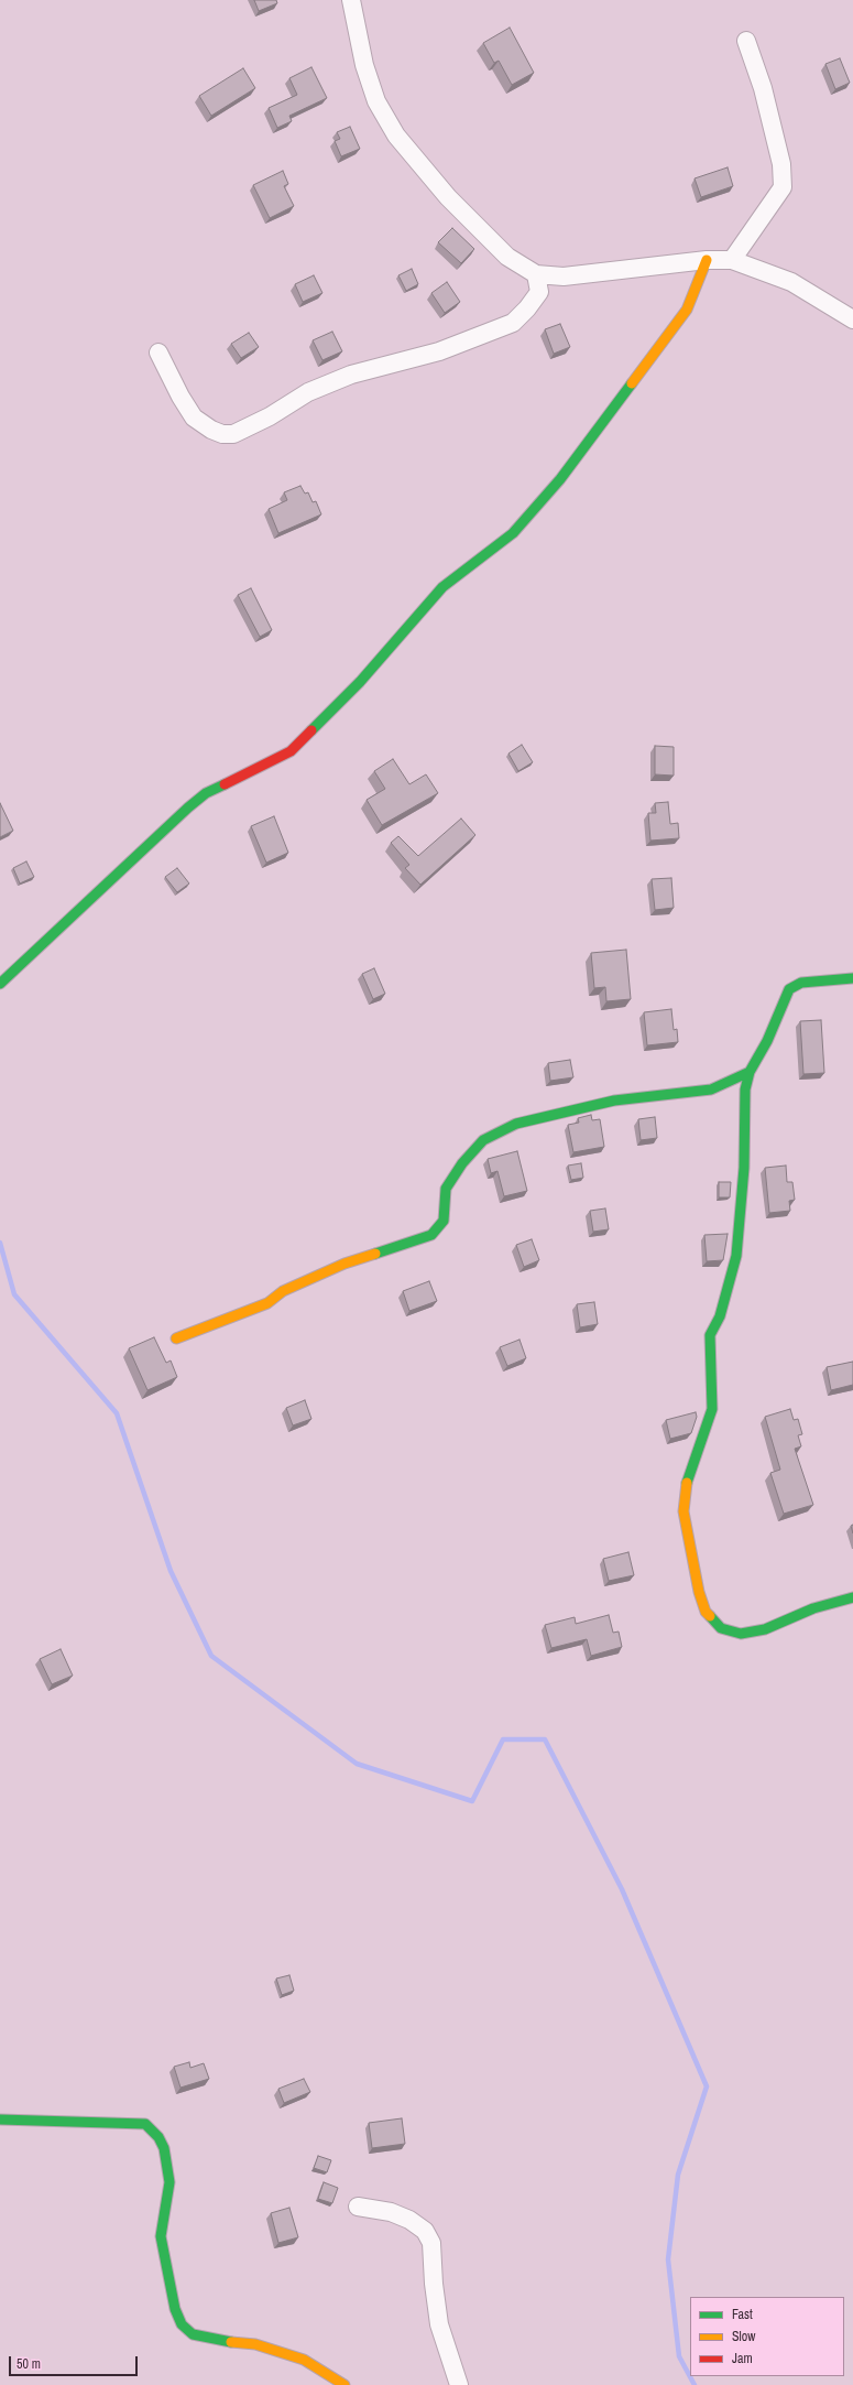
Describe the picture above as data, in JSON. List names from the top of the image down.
{
  "legend": ["Fast", "Slow", "Jam"],
  "scale_bar": "50 m"
}
